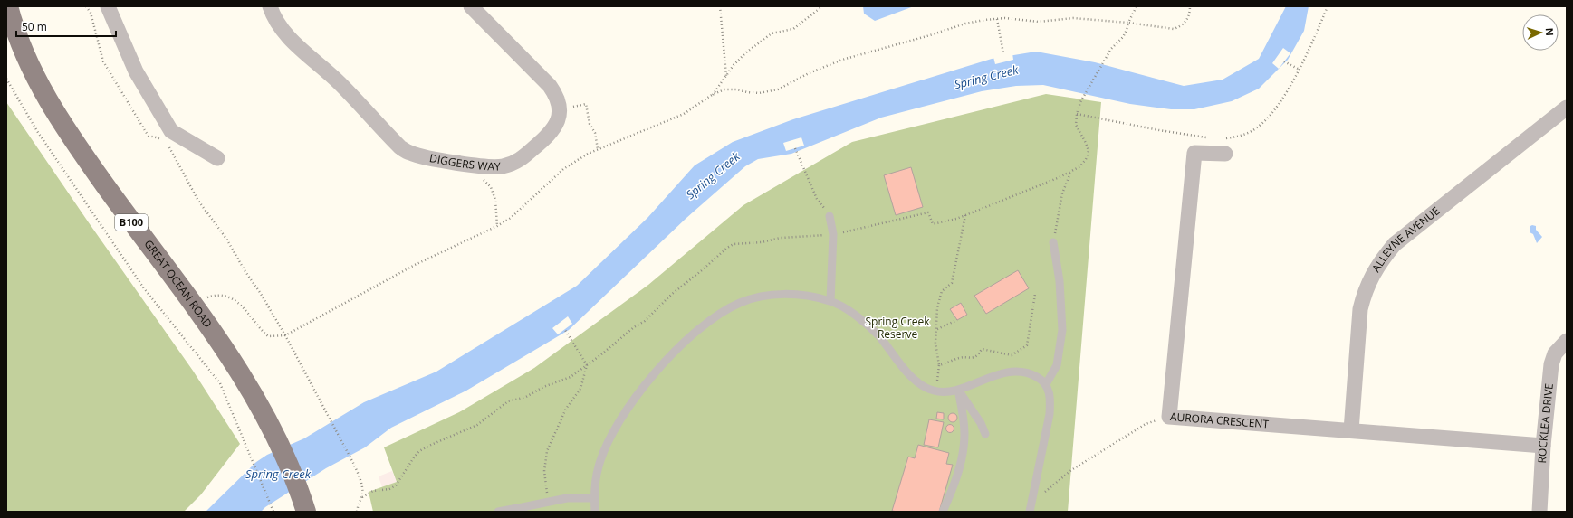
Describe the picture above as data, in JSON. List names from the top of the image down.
{
  "streets": {
    "main road": ["B100", "GREAT OCEAN ROAD"],
    "street": [
      "DIGGERS WAY",
      "ALLEYNE AVENUE",
      "AURORA CRESCENT",
      "ROCKLEA DRIVE"
    ]
  },
  "crossings": [
    ["ALLEYNE AVENUE", "AURORA CRESCENT"],
    ["AURORA CRESCENT", "ROCKLEA DRIVE"]
  ],
  "water": ["Spring Creek"],
  "parks": ["Spring Creek Reserve"],
  "scale_bar": "50 m",
  "north": "right"
}
